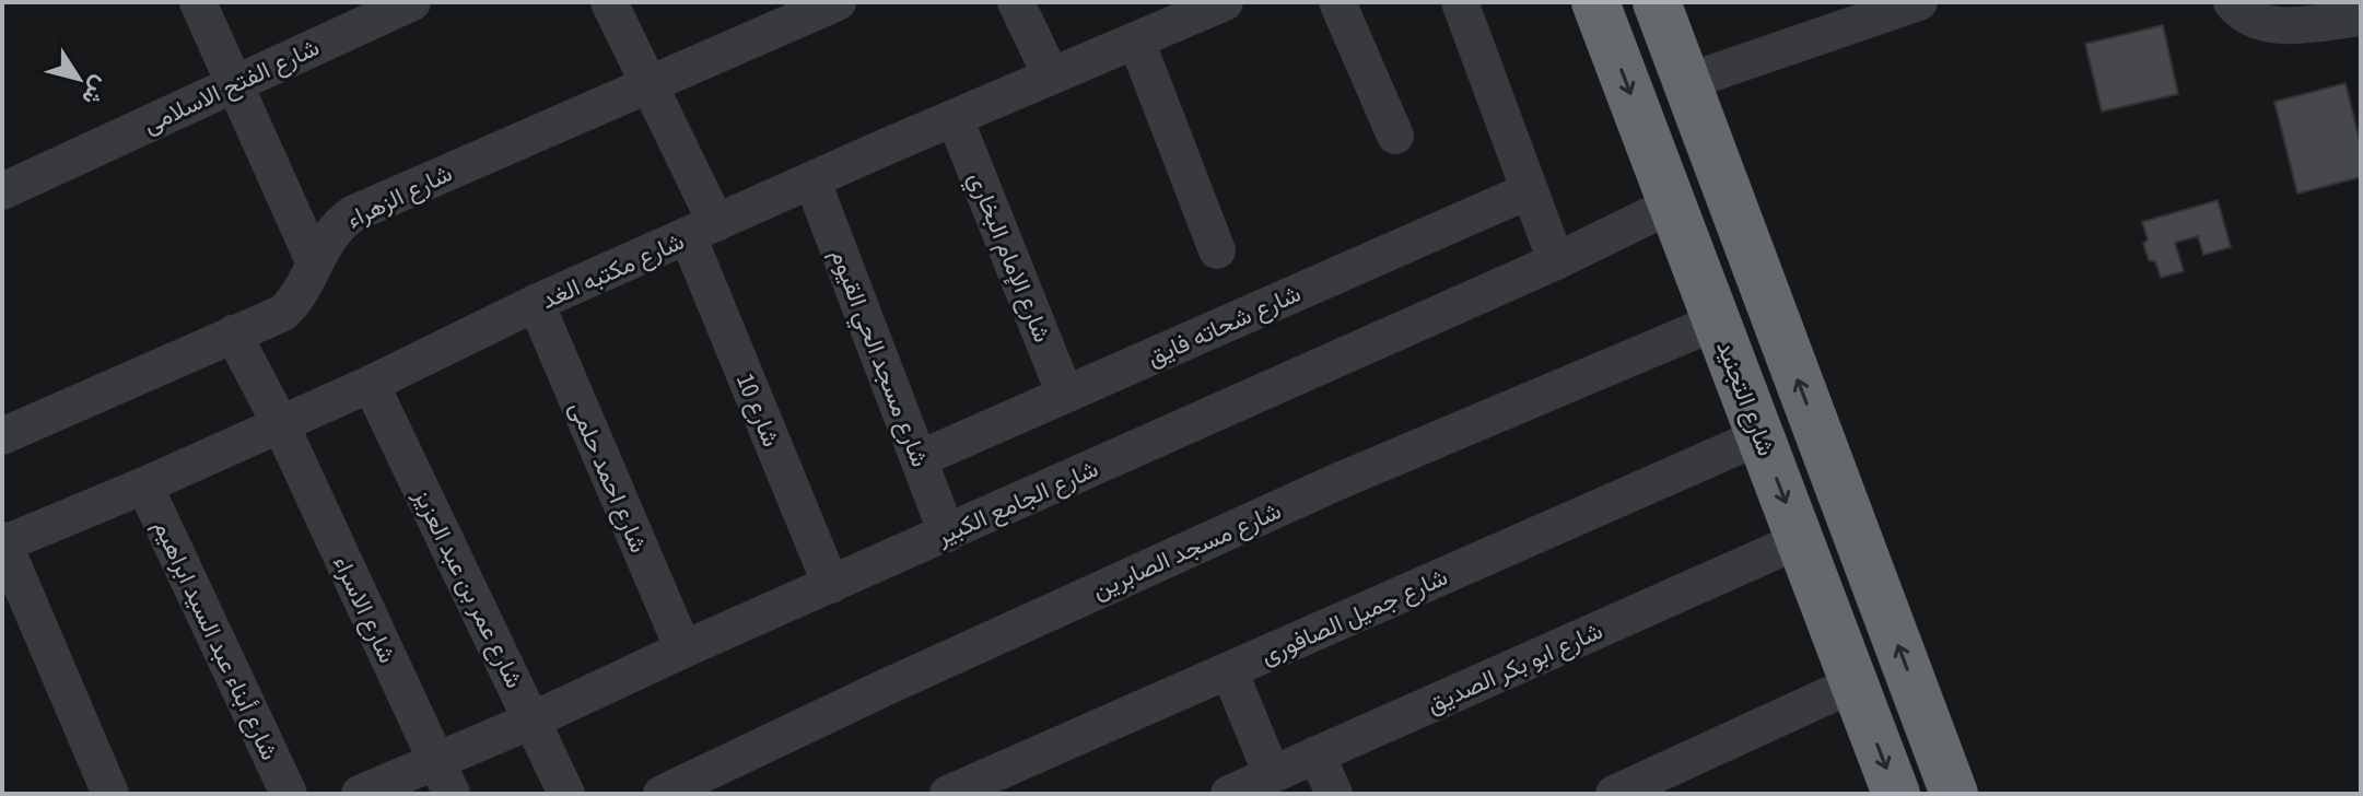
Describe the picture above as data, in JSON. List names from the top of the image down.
{
  "streets": {
    "highway": ["شارع التجنيد"],
    "street": [
      "شارع الفتح الاسلامى",
      "شارع الزهراء",
      "شارع الإمام البخاري",
      "شارع مكتبه الغد",
      "شارع شحاته فايق",
      "شارع مسجد الحي القيوم",
      "شارع 10",
      "شارع احمد حلمى",
      "شارع الجامع الكبير",
      "شارع مسجد الصابرين",
      "شارع عمر بن عبد العزيز",
      "شارع الاسراء",
      "شارع جميل الصافورى",
      "شارع أبناء عبد السيد ابراهيم",
      "شارع ابو بكر الصديق"
    ]
  },
  "crossings": [
    ["شارع الزهراء", "شارع 10"],
    ["شارع الزهراء", "شارع الاسراء"],
    ["شارع الإمام البخاري", "شارع مكتبه الغد"],
    ["شارع الإمام البخاري", "شارع شحاته فايق"],
    ["شارع مكتبه الغد", "شارع مسجد الحي القيوم"],
    ["شارع مكتبه الغد", "شارع 10"],
    ["شارع مكتبه الغد", "شارع احمد حلمى"],
    ["شارع مكتبه الغد", "شارع عمر بن عبد العزيز"],
    ["شارع مكتبه الغد", "شارع الاسراء"],
    ["شارع مكتبه الغد", "شارع أبناء عبد السيد ابراهيم"],
    ["شارع شحاته فايق", "شارع مسجد الحي القيوم"],
    ["شارع مسجد الحي القيوم", "شارع الجامع الكبير"],
    ["شارع التجنيد", "شارع الجامع الكبير"],
    ["شارع التجنيد", "شارع مسجد الصابرين"],
    ["شارع التجنيد", "شارع جميل الصافورى"],
    ["شارع التجنيد", "شارع ابو بكر الصديق"],
    ["شارع 10", "شارع الجامع الكبير"],
    ["شارع احمد حلمى", "شارع الجامع الكبير"],
    ["شارع الجامع الكبير", "شارع عمر بن عبد العزيز"],
    ["شارع الجامع الكبير", "شارع الاسراء"]
  ],
  "north": "bottom right"
}
